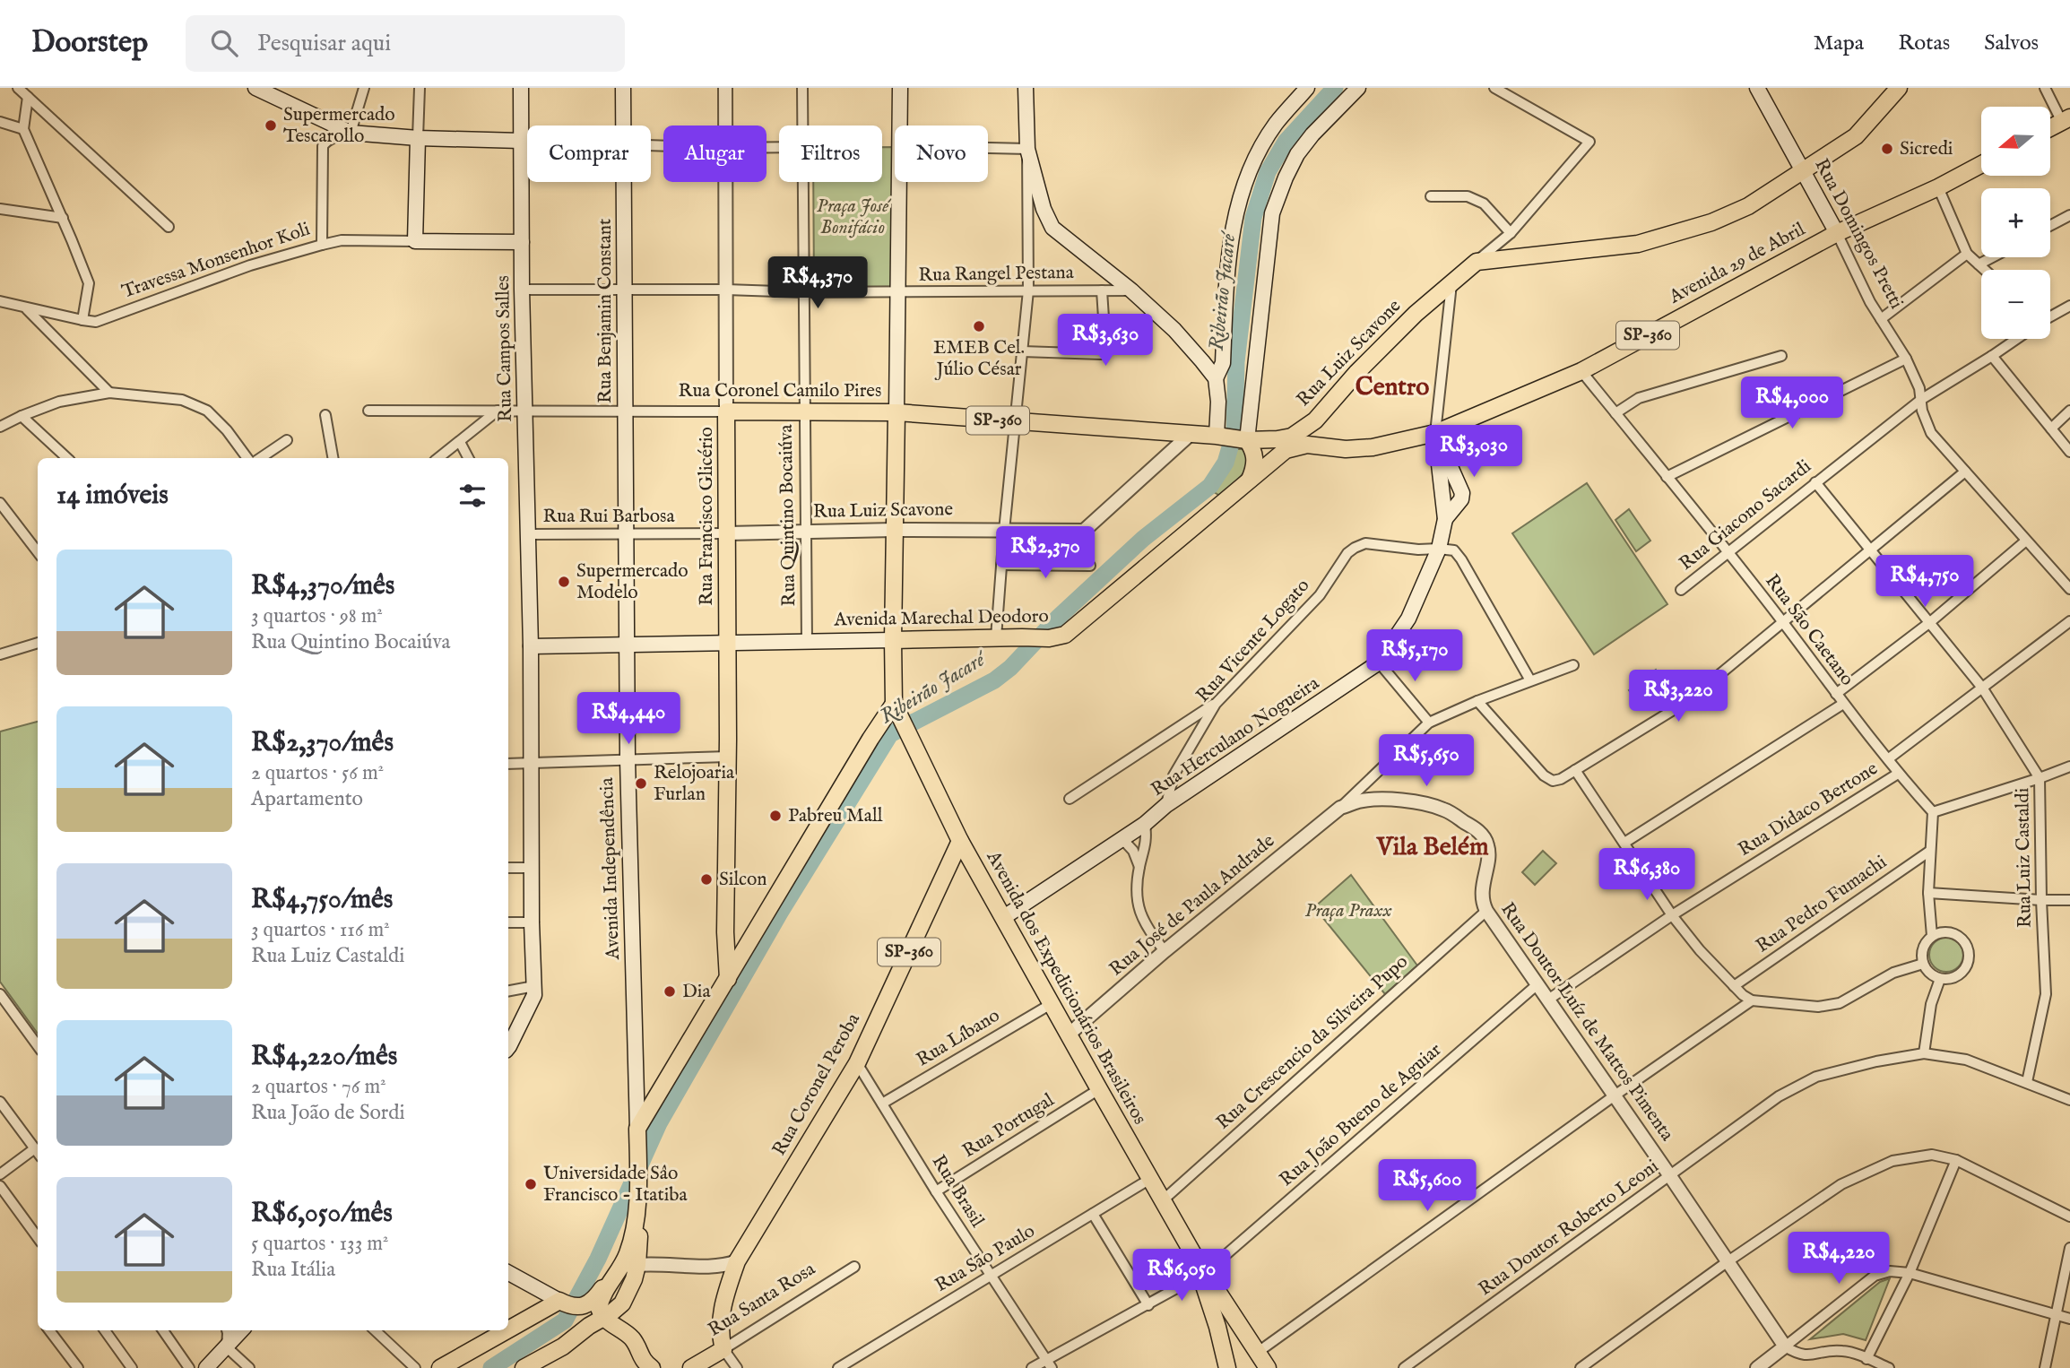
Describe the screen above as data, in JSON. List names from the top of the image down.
{
  "streets": {
    "main road": [
      "Rua Domingos Pretti",
      "Travessa Monsenhor Koli",
      "Avenida 29 de Abril",
      "Rua Benjamin Constant",
      "SP-360",
      "Rua Campos Salles",
      "Rua Luiz Scavone",
      "Rua Coronel Camilo Pires",
      "Rua Francisco Glicério",
      "Avenida Marechal Deodoro",
      "Rua Herculano Nogueira",
      "Avenida Independência",
      "Avenida dos Expedicionários Brasileiros",
      "Rua Coronel Peroba",
      "Rua Santa Rosa"
    ],
    "street": [
      "Rua Rangel Pestana",
      "Rua Quintino Bocaiúva",
      "Rua Giacono Sacardi",
      "Rua Rui Barbosa",
      "Rua São Caetano",
      "Rua Vicente Logato",
      "Rua Didaco Bertone",
      "Rua Luiz Castaldi",
      "Rua Pedro Fumachi",
      "Rua José de Paula Andrade",
      "Rua Doutor Luíz de Mattos Pimenta",
      "Rua Líbano",
      "Rua Crescencio da Silveira Pupo",
      "Rua João Bueno de Aguiar",
      "Rua Portugal",
      "Rua Brasil",
      "Rua Doutor Roberto Leoni",
      "Rua São Paulo"
    ]
  },
  "crossings": [
    ["Rua Domingos Pretti", "Avenida 29 de Abril"],
    ["Rua Domingos Pretti", "Rua Giacono Sacardi"],
    ["Travessa Monsenhor Koli", "Rua Campos Salles"],
    ["Avenida 29 de Abril", "Avenida Marechal Deodoro"],
    ["Avenida 29 de Abril", "Rua São Caetano"],
    ["Avenida 29 de Abril", "Rua Herculano Nogueira"],
    ["Rua Rangel Pestana", "Rua Benjamin Constant"],
    ["Rua Rangel Pestana", "Rua Campos Salles"],
    ["Rua Rangel Pestana", "Rua Quintino Bocaiúva"],
    ["Rua Rangel Pestana", "Rua Francisco Glicério"],
    ["Rua Benjamin Constant", "Rua Coronel Camilo Pires"],
    ["Rua Benjamin Constant", "Rua Rui Barbosa"],
    ["Rua Benjamin Constant", "Avenida Independência"],
    ["Rua Campos Salles", "Rua Coronel Camilo Pires"],
    ["Rua Campos Salles", "Rua Rui Barbosa"],
    ["Rua Campos Salles", "Avenida Marechal Deodoro"],
    ["Rua Luiz Scavone", "Rua Coronel Camilo Pires"],
    ["Rua Luiz Scavone", "Rua Quintino Bocaiúva"],
    ["Rua Luiz Scavone", "Rua Rui Barbosa"],
    ["Rua Luiz Scavone", "Rua Francisco Glicério"],
    ["Rua Coronel Camilo Pires", "Rua Quintino Bocaiúva"],
    ["Rua Coronel Camilo Pires", "Rua Francisco Glicério"],
    ["Rua Quintino Bocaiúva", "Avenida Marechal Deodoro"],
    ["Rua Giacono Sacardi", "Rua São Caetano"],
    ["Rua Giacono Sacardi", "Rua Luiz Castaldi"],
    ["Rua Rui Barbosa", "Rua Francisco Glicério"],
    ["Rua Rui Barbosa", "Avenida Independência"],
    ["Rua Francisco Glicério", "Avenida Marechal Deodoro"],
    ["Avenida Marechal Deodoro", "Avenida Independência"],
    ["Rua São Caetano", "Rua Didaco Bertone"],
    ["Rua Vicente Logato", "Rua Herculano Nogueira"],
    ["Rua Herculano Nogueira", "Avenida dos Expedicionários Brasileiros"],
    ["Rua Didaco Bertone", "Rua Doutor Luíz de Mattos Pimenta"],
    ["Rua Luiz Castaldi", "Rua Doutor Roberto Leoni"],
    ["Rua José de Paula Andrade", "Avenida dos Expedicionários Brasileiros"],
    ["Rua José de Paula Andrade", "Rua Doutor Luíz de Mattos Pimenta"],
    ["Avenida dos Expedicionários Brasileiros", "Rua Líbano"],
    ["Avenida dos Expedicionários Brasileiros", "Rua Crescencio da Silveira Pupo"],
    ["Avenida dos Expedicionários Brasileiros", "Rua Coronel Peroba"],
    ["Avenida dos Expedicionários Brasileiros", "Rua João Bueno de Aguiar"],
    ["Avenida dos Expedicionários Brasileiros", "Rua Portugal"],
    ["Avenida dos Expedicionários Brasileiros", "Rua São Paulo"],
    ["Rua Doutor Luíz de Mattos Pimenta", "Rua Crescencio da Silveira Pupo"],
    ["Rua Doutor Luíz de Mattos Pimenta", "Rua João Bueno de Aguiar"],
    ["Rua Doutor Luíz de Mattos Pimenta", "Rua Doutor Roberto Leoni"],
    ["Rua Líbano", "Rua Brasil"],
    ["Rua Coronel Peroba", "Rua Brasil"],
    ["Rua Coronel Peroba", "Rua Santa Rosa"],
    ["Rua João Bueno de Aguiar", "Rua Brasil"],
    ["Rua Portugal", "Rua Brasil"],
    ["Rua Brasil", "Rua São Paulo"]
  ],
  "districts": ["Centro", "Vila Belém"],
  "water": ["Ribeirão Jacaré"],
  "parks": ["Praça José Bonifácio", "Praça Praxx"],
  "places": [
    "Supermercado Tescarollo",
    "Sicredi",
    "EMEB Cel. Júlio César",
    "Supermercado Modelo",
    "Relojoaria Furlan",
    "Pabreu Mall",
    "Silcon",
    "Dia",
    "Universidade Sâo Francisco - Itatiba"
  ],
  "north": "left",
  "page": {
    "header": "Doorstep",
    "search": "Pesquisar aqui",
    "nav": ["Mapa", "Rotas", "Salvos"],
    "map_buttons": ["+", "−"],
    "chip": [
      "Comprar",
      "Alugar",
      "Filtros",
      "Novo"
    ],
    "price": [
      "R$4,370",
      "R$3,630",
      "R$4,000",
      "R$3,030",
      "R$2,370",
      "R$4,750",
      "R$5,170",
      "R$3,220",
      "R$4,440",
      "R$5,650",
      "R$6,380",
      "R$5,600",
      "R$4,220",
      "R$6,050"
    ],
    "heading": "14 imóveis",
    "list": [
      {
        "name": "R$4,370/mês",
        "note": "3 quartos · 98 m² · Rua Quintino Bocaiúva"
      },
      {
        "name": "R$2,370/mês",
        "note": "2 quartos · 56 m² · Apartamento"
      },
      {
        "name": "R$4,750/mês",
        "note": "3 quartos · 116 m² · Rua Luiz Castaldi"
      },
      {
        "name": "R$4,220/mês",
        "note": "2 quartos · 76 m² · Rua João de Sordi"
      },
      {
        "name": "R$6,050/mês",
        "note": "5 quartos · 133 m² · Rua Itália"
      }
    ]
  }
}
